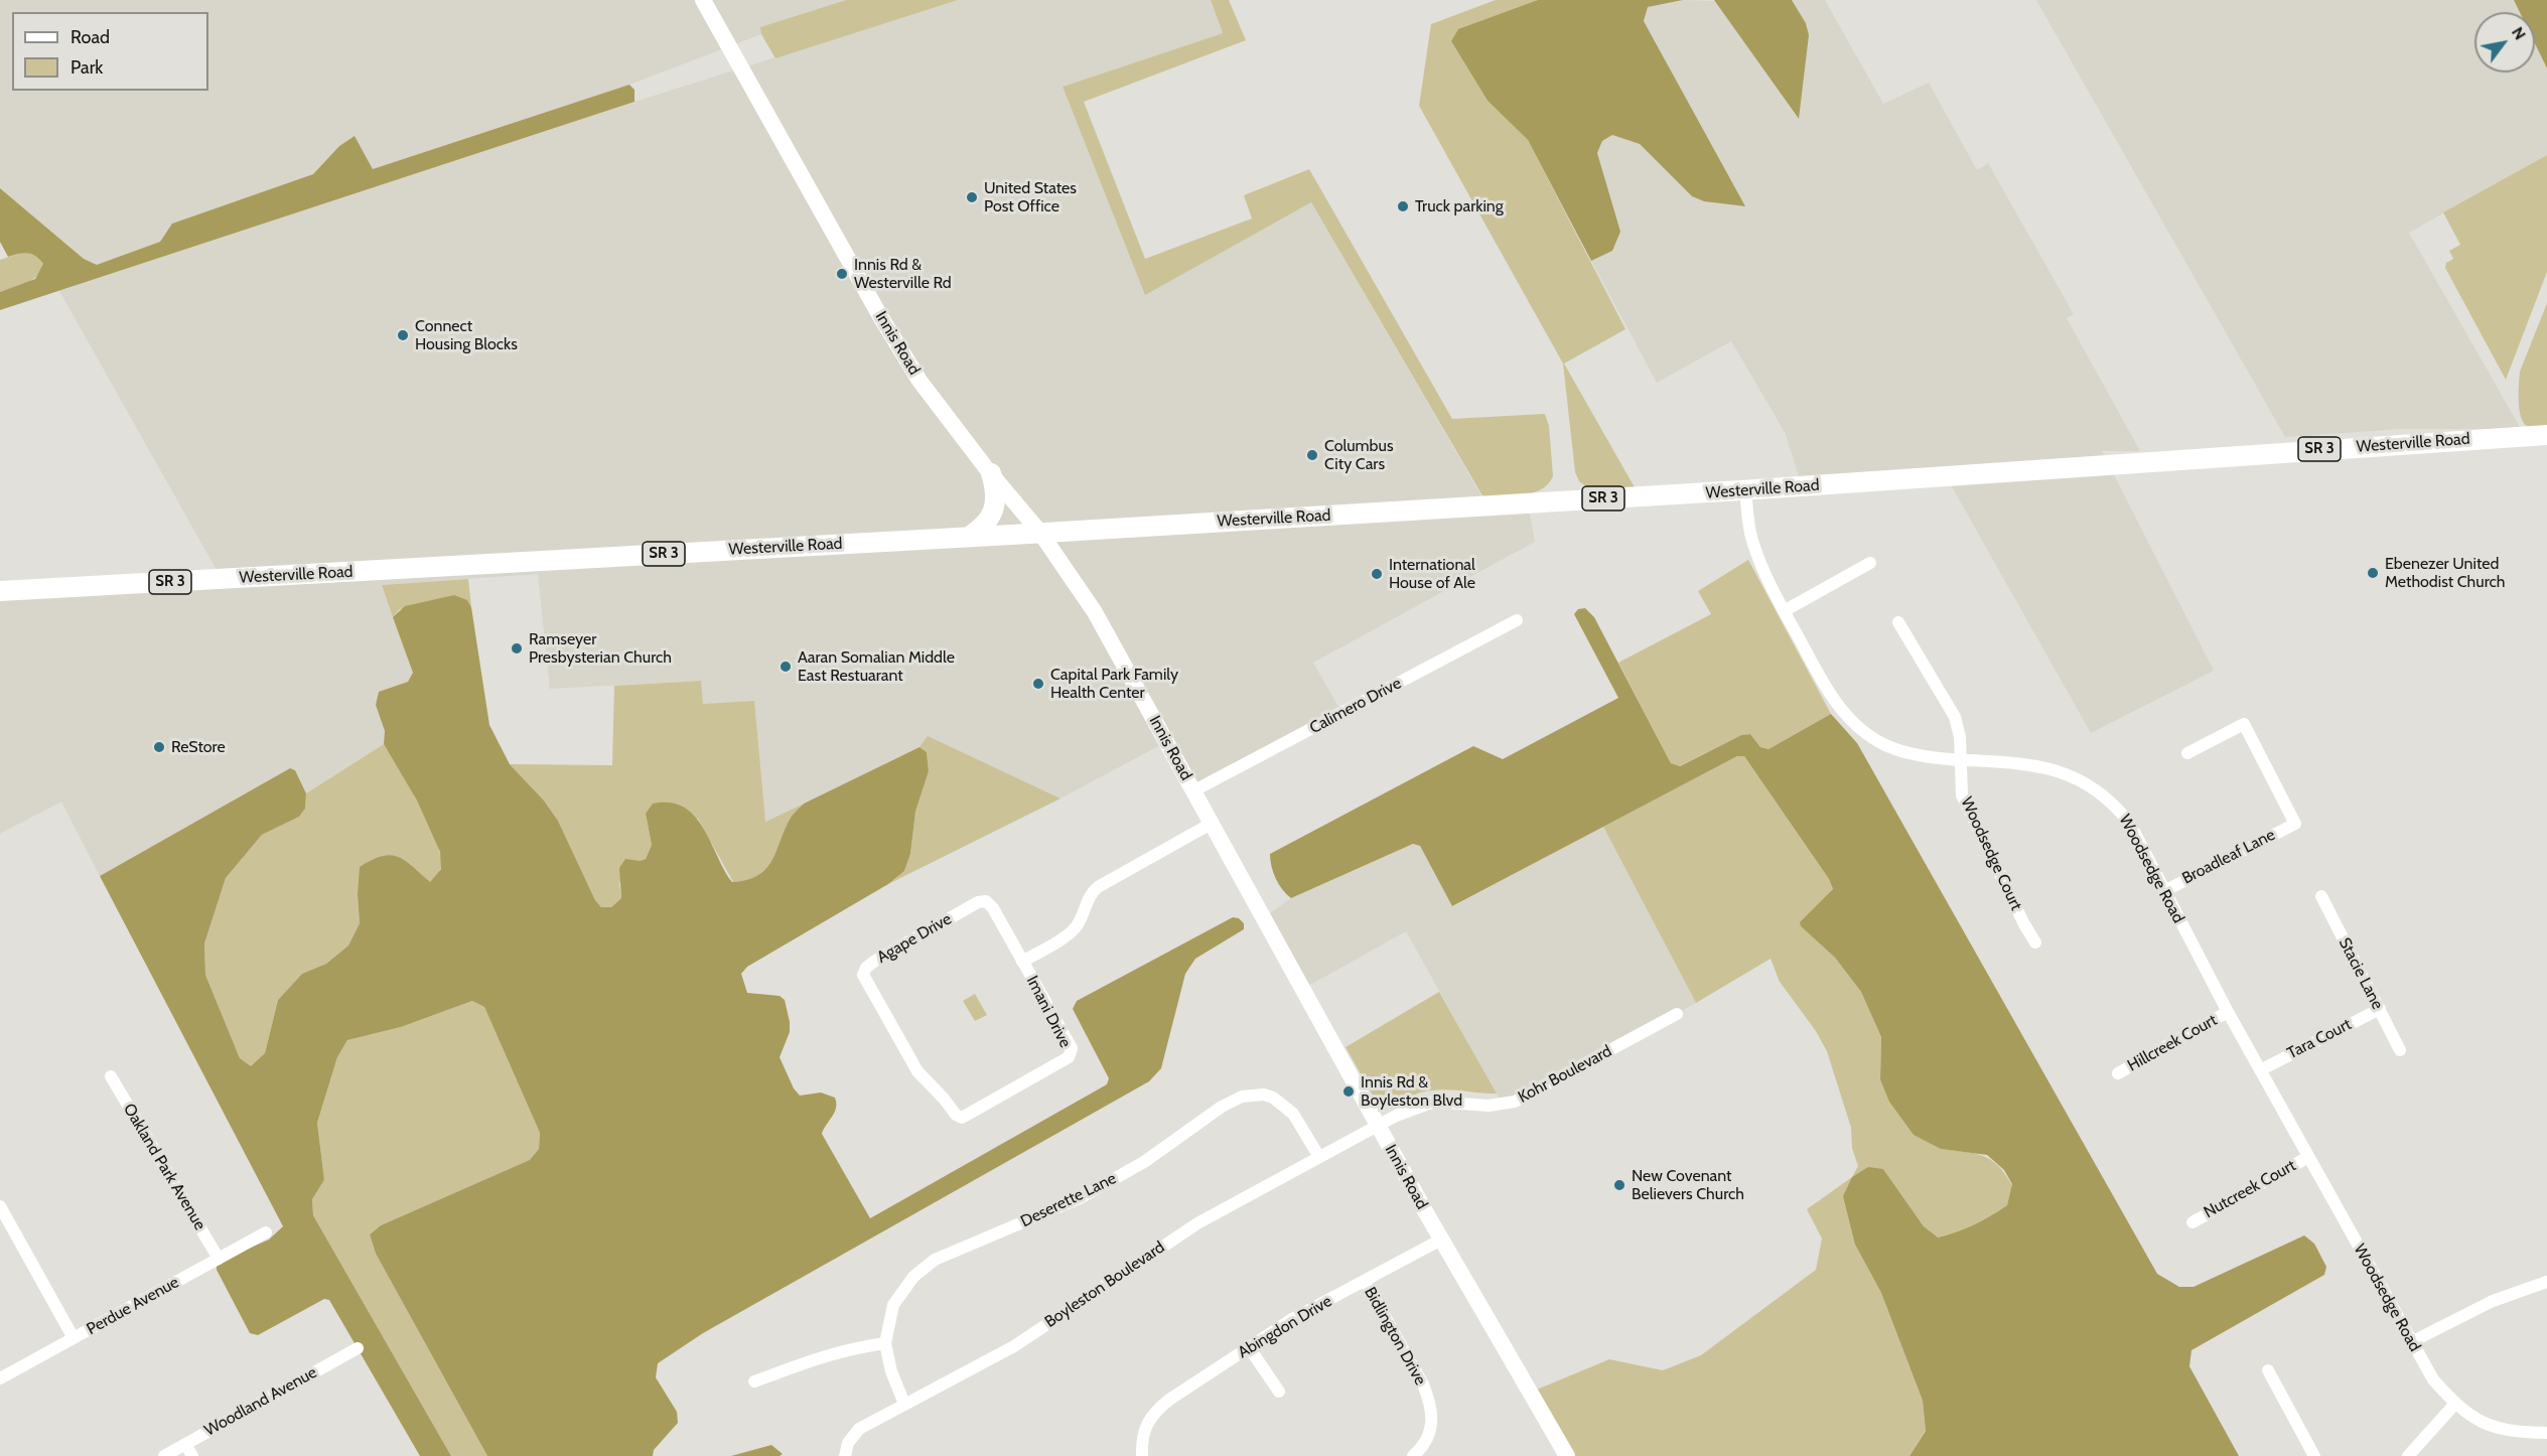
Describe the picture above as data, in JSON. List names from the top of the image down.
{
  "streets": {
    "main road": ["Innis Road", "Westerville Road", "SR 3"],
    "street": [
      "Calimero Drive",
      "Woodsedge Court",
      "Broadleaf Lane",
      "Woodsedge Road",
      "Agape Drive",
      "Stacie Lane",
      "Imani Drive",
      "Tara Court",
      "Hillcreek Court",
      "Kohr Boulevard",
      "Oakland Park Avenue",
      "Nutcreek Court",
      "Deserette Lane",
      "Boyleston Boulevard",
      "Perdue Avenue",
      "Abingdon Drive",
      "Bidlington Drive",
      "Woodland Avenue"
    ]
  },
  "crossings": [
    ["Innis Road", "Westerville Road"],
    ["Innis Road", "Calimero Drive"],
    ["Innis Road", "Imani Drive"],
    ["Innis Road", "Kohr Boulevard"],
    ["Innis Road", "Boyleston Boulevard"],
    ["Innis Road", "Abingdon Drive"],
    ["Westerville Road", "Woodsedge Road"],
    ["Woodsedge Court", "Woodsedge Road"],
    ["Broadleaf Lane", "Woodsedge Road"],
    ["Woodsedge Road", "Tara Court"],
    ["Woodsedge Road", "Hillcreek Court"],
    ["Woodsedge Road", "Nutcreek Court"],
    ["Agape Drive", "Imani Drive"],
    ["Stacie Lane", "Tara Court"],
    ["Kohr Boulevard", "Boyleston Boulevard"],
    ["Oakland Park Avenue", "Perdue Avenue"],
    ["Deserette Lane", "Boyleston Boulevard"],
    ["Abingdon Drive", "Bidlington Drive"]
  ],
  "places": [
    "United States Post Office",
    "Truck parking",
    "Innis Rd & Westerville Rd",
    "Connect Housing Blocks",
    "Columbus City Cars",
    "Ebenezer United Methodist Church",
    "International House of Ale",
    "Ramseyer Presbysterian Church",
    "Aaran Somalian Middle East Restuarant",
    "Capital Park Family Health Center",
    "ReStore",
    "Innis Rd & Boyleston Blvd",
    "New Covenant Believers Church"
  ],
  "legend": ["Road", "Park"],
  "north": "top right"
}
